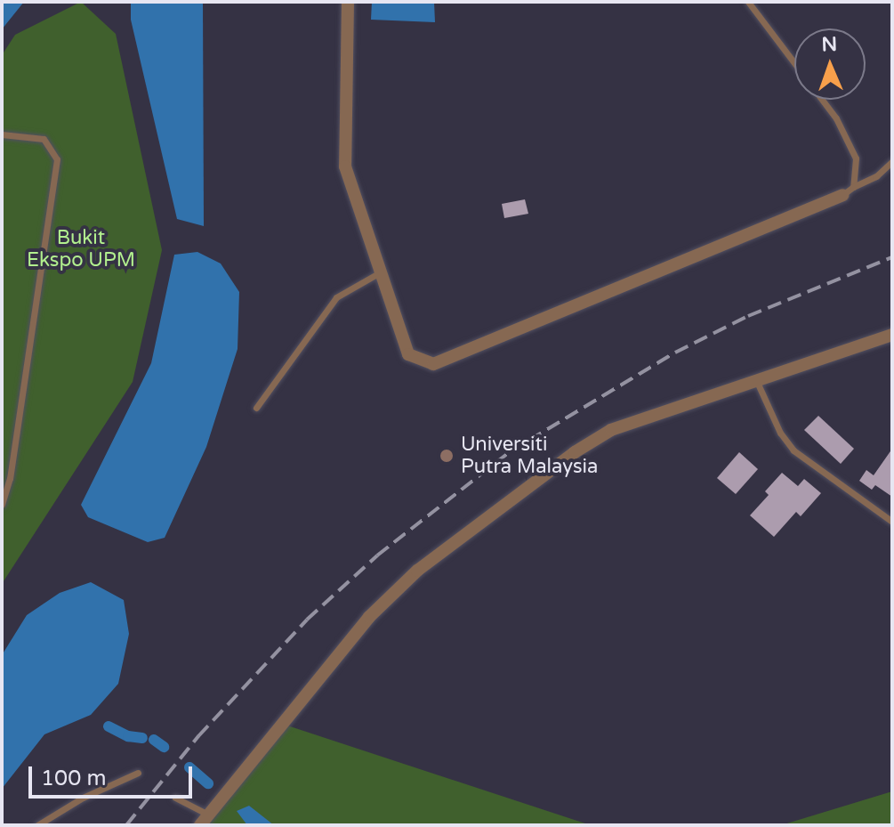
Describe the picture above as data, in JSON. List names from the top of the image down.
{
  "parks": ["Bukit Ekspo UPM"],
  "places": ["Universiti Putra Malaysia"],
  "scale_bar": "100 m",
  "north": "top"
}
